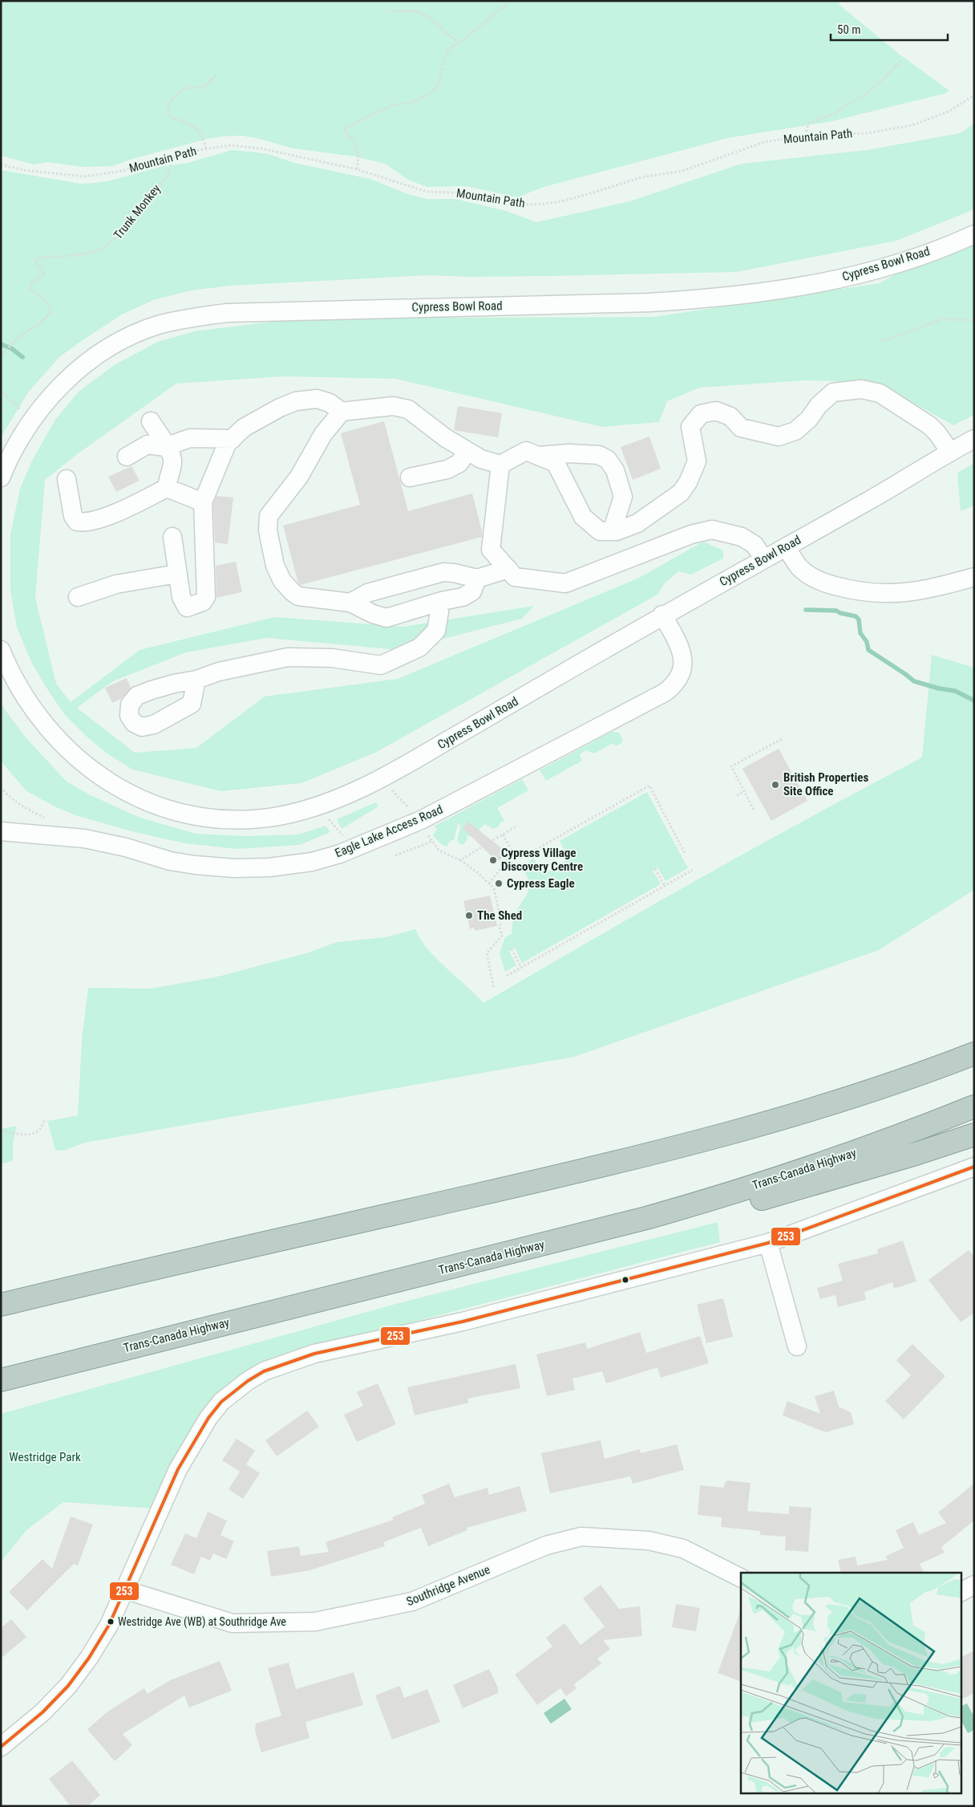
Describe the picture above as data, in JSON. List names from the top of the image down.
{
  "streets": {
    "highway": ["Trans-Canada Highway"],
    "street": ["Cypress Bowl Road", "Eagle Lake Access Road", "Southridge Avenue"],
    "path": ["Mountain Path", "Trunk Monkey"]
  },
  "crossings": [
    ["Mountain Path", "Trunk Monkey"],
    ["Cypress Bowl Road", "Eagle Lake Access Road"]
  ],
  "parks": ["Westridge Park"],
  "places": [
    "British Properties Site Office",
    "Cypress Village Discovery Centre",
    "Cypress Eagle",
    "The Shed",
    "Westridge Ave (WB) at Southridge Ave"
  ],
  "lines": ["transit line 253"],
  "scale_bar": "50 m"
}
